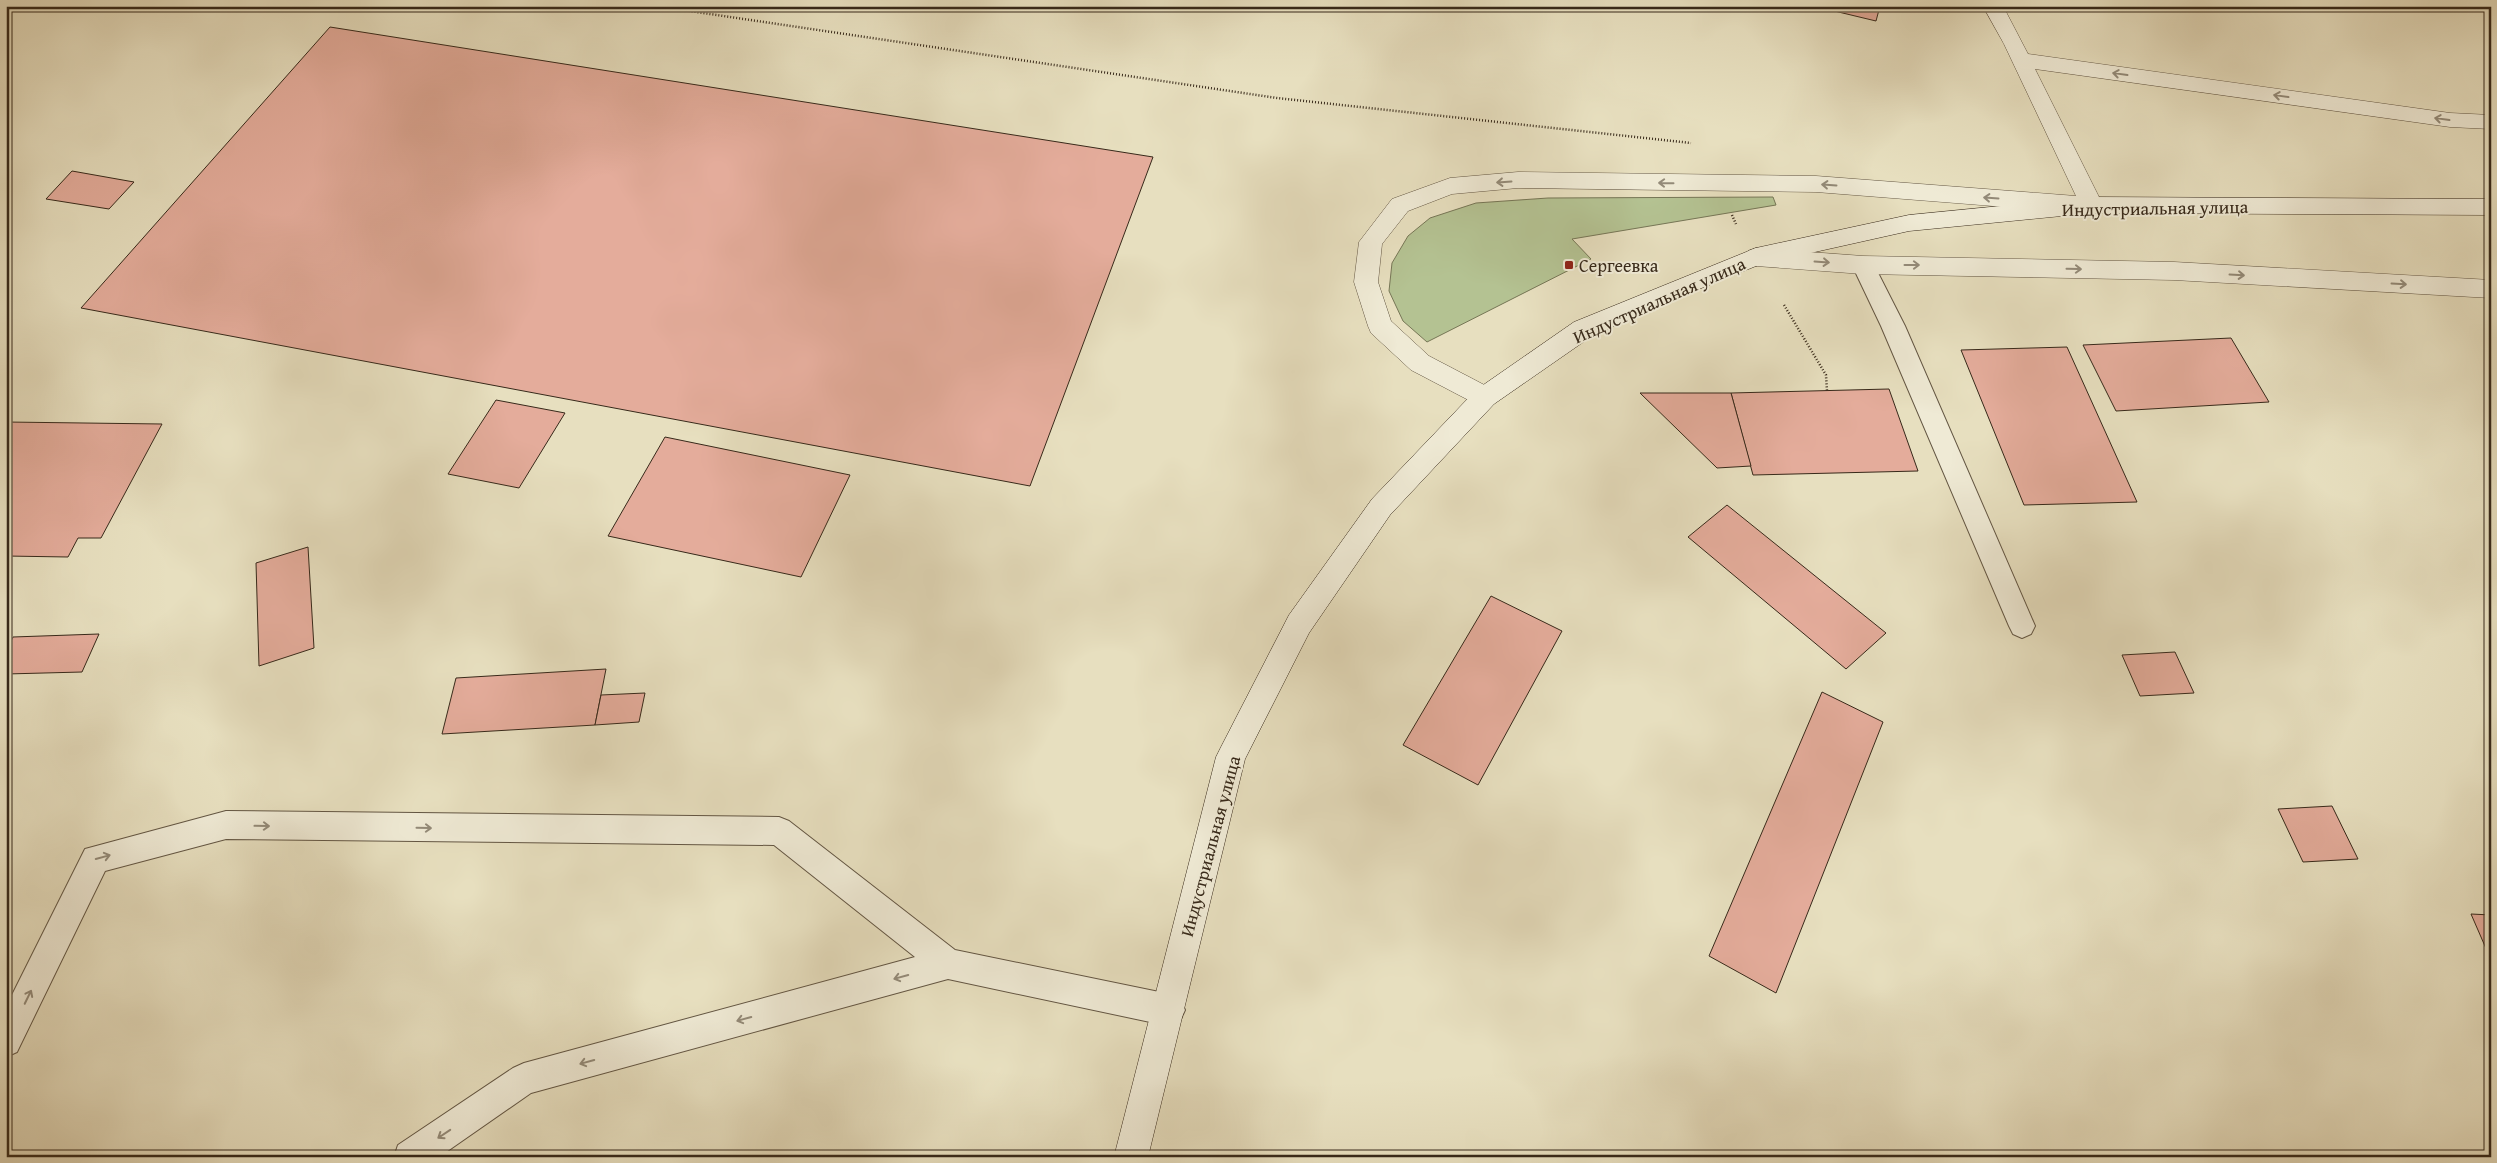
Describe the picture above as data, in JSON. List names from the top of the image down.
{
  "streets": {
    "street": ["Индустриальная улица"]
  },
  "places": {
    "transit": ["Сергеевка"]
  }
}
